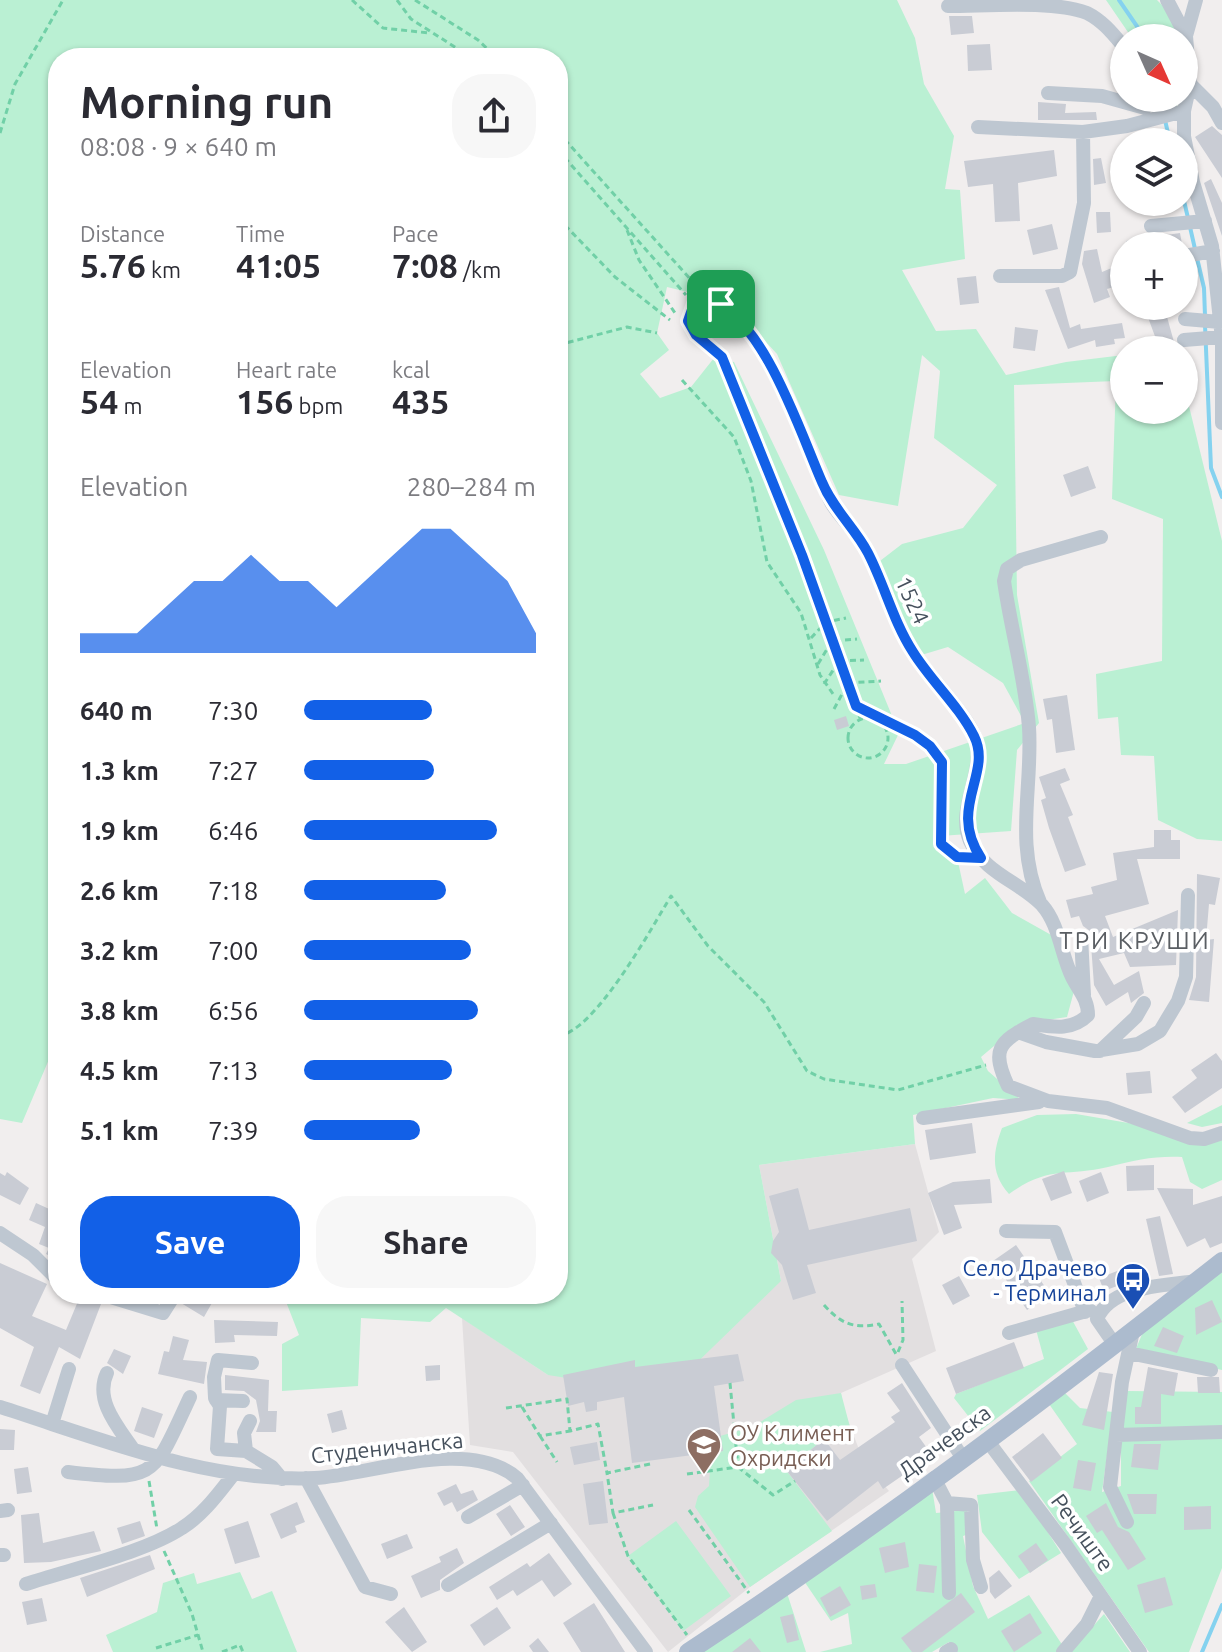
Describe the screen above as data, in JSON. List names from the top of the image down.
{
  "streets": {
    "main road": ["Драчевска"],
    "street": ["1524", "Студеничанска", "Речиште"]
  },
  "crossings": [
    ["Драчевска", "Речиште"]
  ],
  "districts": ["ТРИ КРУШИ"],
  "places": {
    "bus stop": ["Село Драчево - Терминал"],
    "school or university": ["ОУ Климент Охридски"]
  },
  "north": "bottom right",
  "page": {
    "map_buttons": ["+", "−"],
    "heading": ["Morning run", "08:08 · 9 × 640 m"],
    "stats": [
      ["Distance", "5.76 km"],
      ["Time", "41:05"],
      ["Pace", "7:08 /km"],
      ["Elevation", "54 m"],
      ["Heart rate", "156 bpm"],
      ["kcal", "435"]
    ],
    "chart": ["Elevation", "280–284 m"],
    "list": [
      {
        "name": "640 m",
        "note": "7:30"
      },
      {
        "name": "1.3 km",
        "note": "7:27"
      },
      {
        "name": "1.9 km",
        "note": "6:46"
      },
      {
        "name": "2.6 km",
        "note": "7:18"
      },
      {
        "name": "3.2 km",
        "note": "7:00"
      },
      {
        "name": "3.8 km",
        "note": "6:56"
      },
      {
        "name": "4.5 km",
        "note": "7:13"
      },
      {
        "name": "5.1 km",
        "note": "7:39"
      }
    ],
    "buttons": ["Save", "Share"]
  }
}
